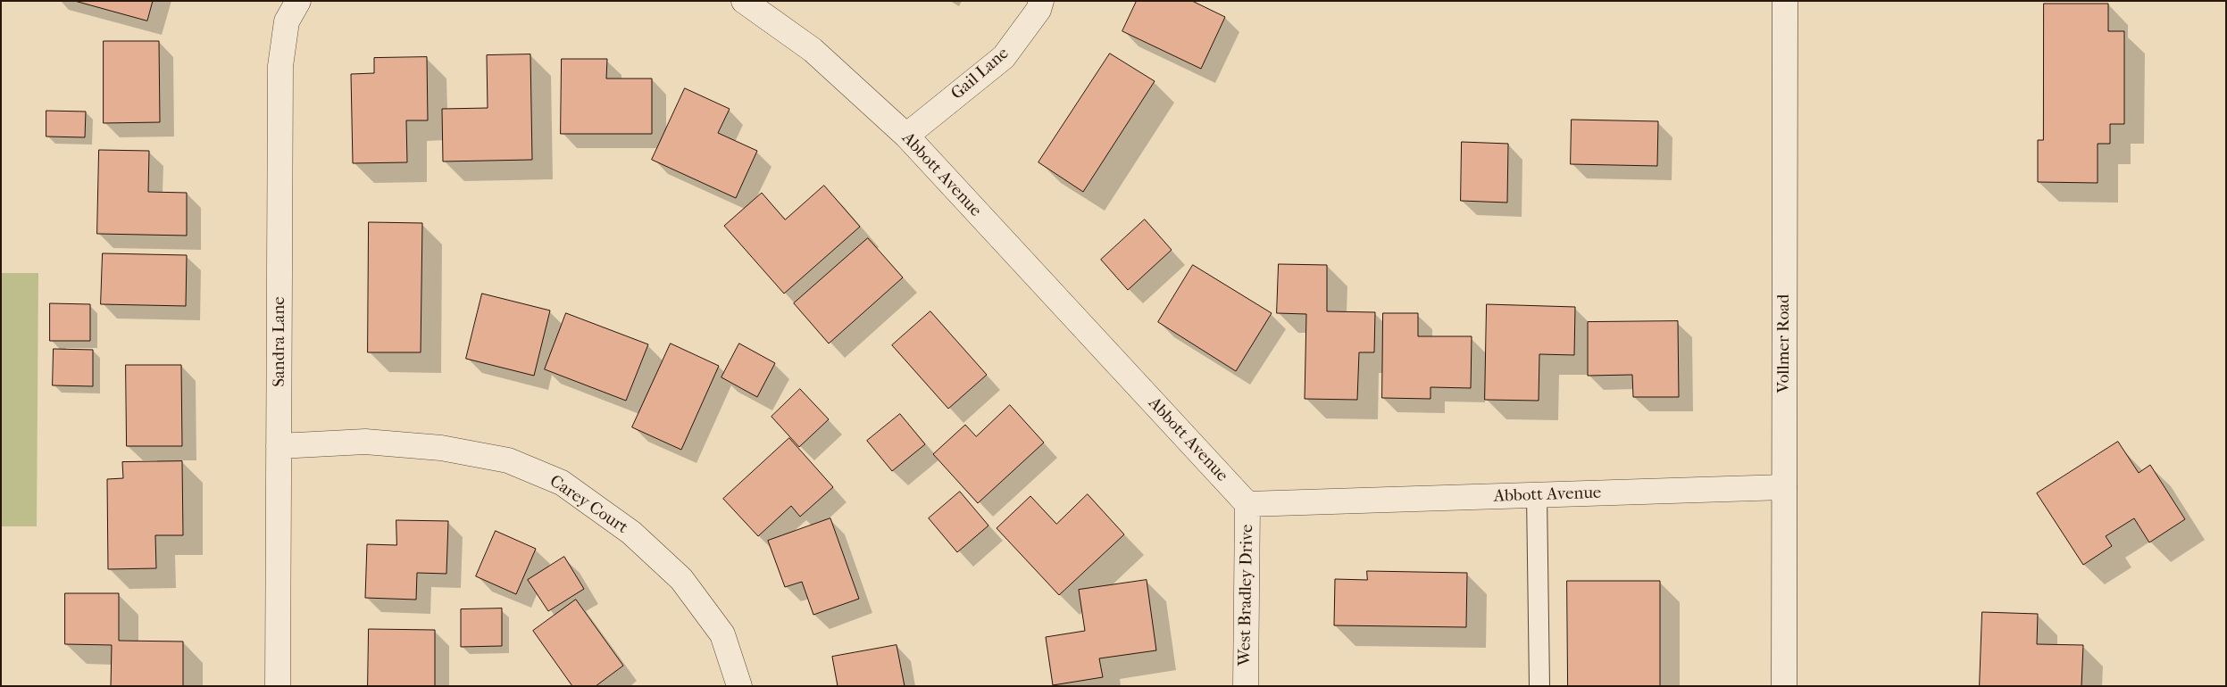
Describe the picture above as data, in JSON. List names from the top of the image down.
{
  "streets": {
    "street": [
      "Gail Lane",
      "Abbott Avenue",
      "Sandra Lane",
      "Vollmer Road",
      "Carey Court",
      "West Bradley Drive"
    ]
  },
  "crossings": [
    ["Gail Lane", "Abbott Avenue"],
    ["Abbott Avenue", "Vollmer Road"],
    ["Abbott Avenue", "West Bradley Drive"],
    ["Sandra Lane", "Carey Court"]
  ]
}
